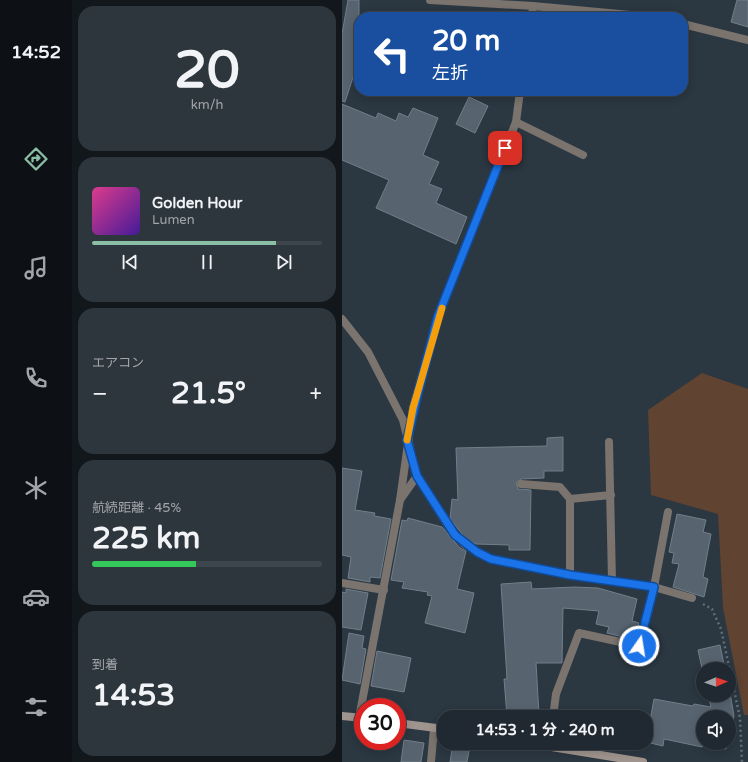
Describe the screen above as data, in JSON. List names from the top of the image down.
{
  "north": "right",
  "page": {
    "tabs": "14:52",
    "tile": [
      ["20", "km/h"],
      "エアコン",
      ["航続距離 · 45%", "225 km"],
      ["到着", "14:53"]
    ],
    "turn": ["20 m", "左折"],
    "song": ["Golden Hour", "Lumen"],
    "heat": ["−", "21.5°", "+"],
    "limit": "30",
    "trip": "14:53 · 1 分 · 240 m"
  }
}
